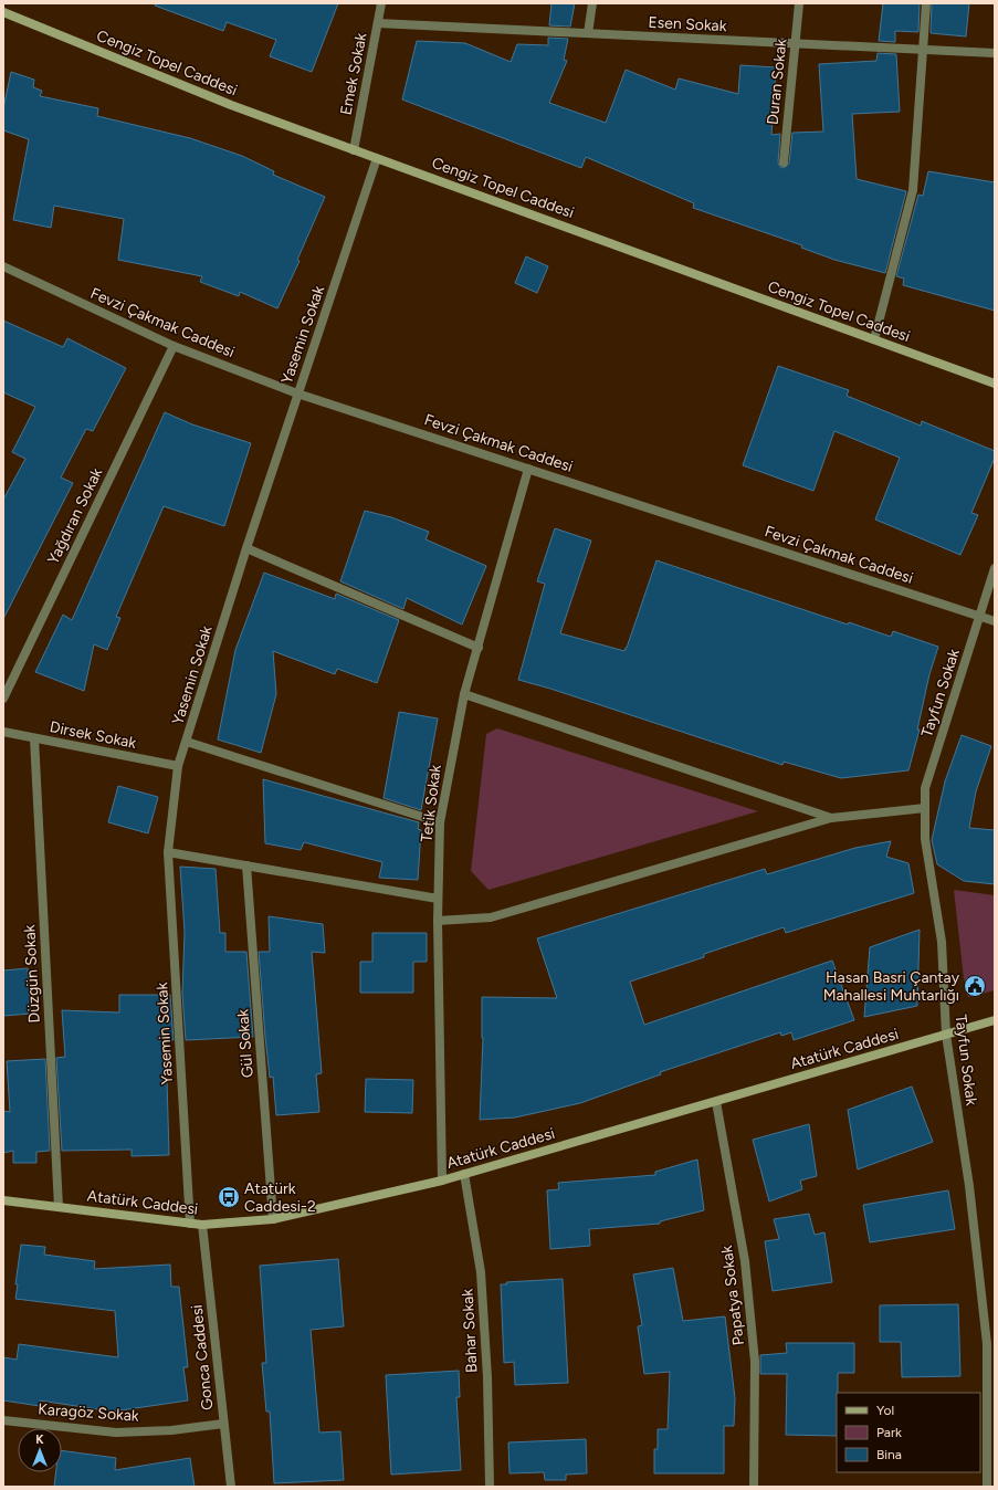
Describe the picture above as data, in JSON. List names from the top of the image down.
{
  "streets": {
    "main road": ["Cengiz Topel Caddesi", "Atatürk Caddesi"],
    "street": [
      "Esen Sokak",
      "Emek Sokak",
      "Duran Sokak",
      "Fevzi Çakmak Caddesi",
      "Yasemin Sokak",
      "Yağdıran Sokak",
      "Tayfun Sokak",
      "Dirsek Sokak",
      "Tetik Sokak",
      "Düzgün Sokak",
      "Gül Sokak",
      "Papatya Sokak",
      "Bahar Sokak",
      "Gonca Caddesi",
      "Karagöz Sokak"
    ]
  },
  "crossings": [
    ["Esen Sokak", "Emek Sokak"],
    ["Esen Sokak", "Duran Sokak"],
    ["Cengiz Topel Caddesi", "Emek Sokak"],
    ["Cengiz Topel Caddesi", "Yasemin Sokak"],
    ["Fevzi Çakmak Caddesi", "Yasemin Sokak"],
    ["Fevzi Çakmak Caddesi", "Yağdıran Sokak"],
    ["Fevzi Çakmak Caddesi", "Tayfun Sokak"],
    ["Fevzi Çakmak Caddesi", "Tetik Sokak"],
    ["Yasemin Sokak", "Dirsek Sokak"],
    ["Yasemin Sokak", "Atatürk Caddesi"],
    ["Tayfun Sokak", "Atatürk Caddesi"],
    ["Dirsek Sokak", "Düzgün Sokak"],
    ["Tetik Sokak", "Atatürk Caddesi"],
    ["Düzgün Sokak", "Atatürk Caddesi"],
    ["Gül Sokak", "Atatürk Caddesi"],
    ["Atatürk Caddesi", "Papatya Sokak"],
    ["Atatürk Caddesi", "Bahar Sokak"],
    ["Atatürk Caddesi", "Gonca Caddesi"],
    ["Gonca Caddesi", "Karagöz Sokak"]
  ],
  "places": {
    "public building": ["Hasan Basri Çantay Mahallesi Muhtarlığı"],
    "bus stop": ["Atatürk Caddesi-2"]
  },
  "legend": ["Yol", "Park", "Bina"],
  "north": "top"
}
